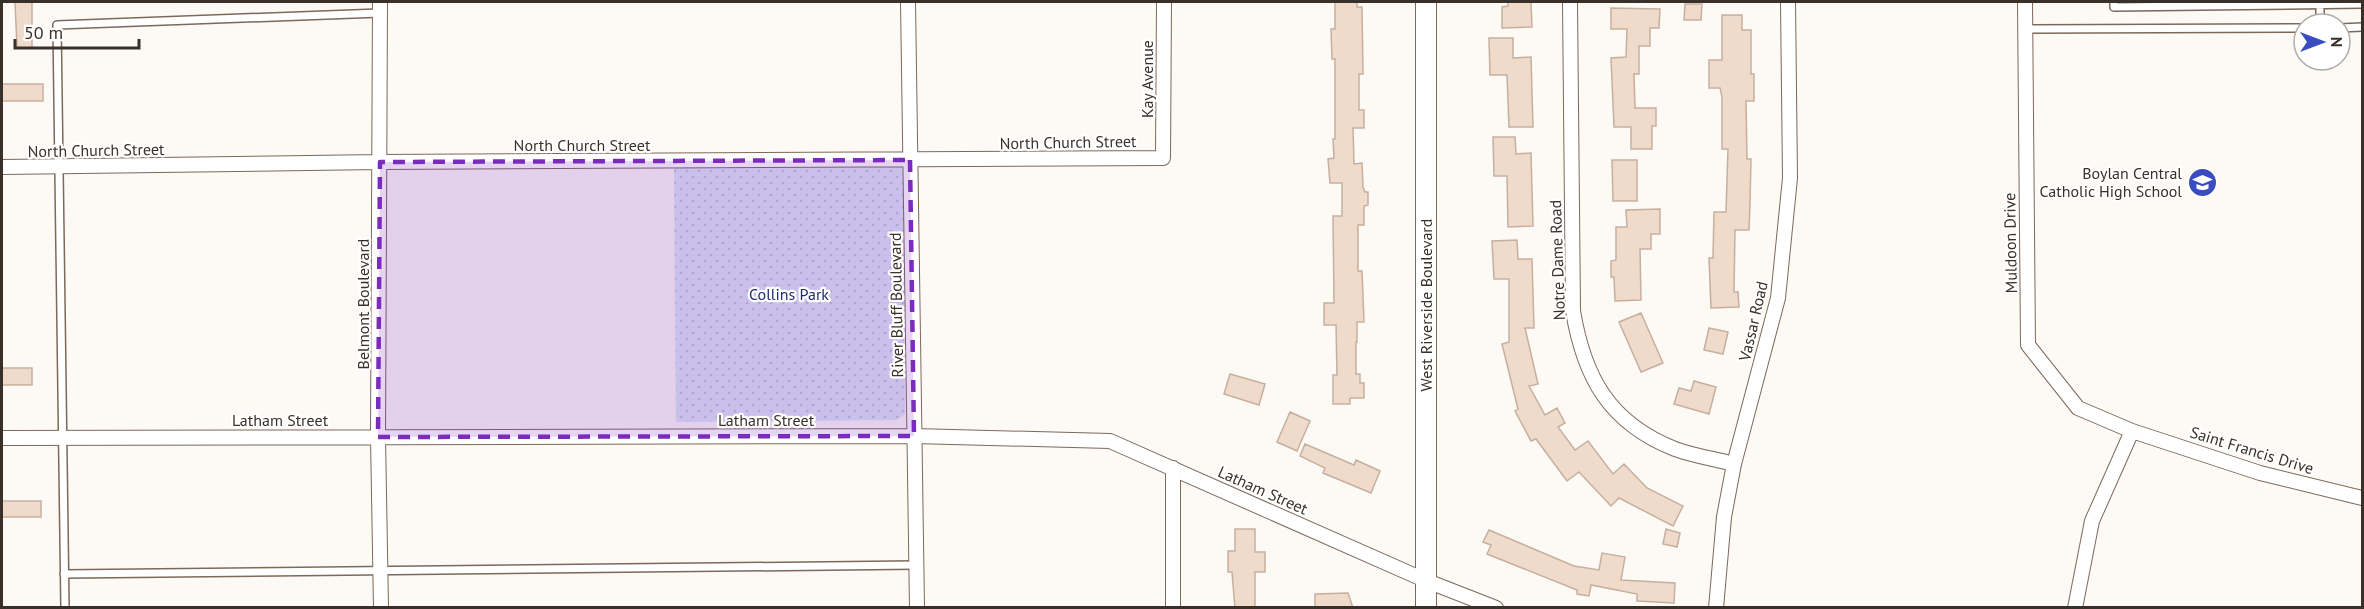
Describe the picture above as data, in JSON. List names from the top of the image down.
{
  "streets": {
    "main road": ["West Riverside Boulevard"],
    "street": [
      "Kay Avenue",
      "North Church Street",
      "Muldoon Drive",
      "Notre Dame Road",
      "Belmont Boulevard",
      "River Bluff Boulevard",
      "Vassar Road",
      "Latham Street",
      "Saint Francis Drive"
    ]
  },
  "crossings": [
    ["Kay Avenue", "North Church Street"],
    ["North Church Street", "Belmont Boulevard"],
    ["North Church Street", "River Bluff Boulevard"],
    ["Muldoon Drive", "Saint Francis Drive"],
    ["Notre Dame Road", "Vassar Road"],
    ["Belmont Boulevard", "Latham Street"],
    ["River Bluff Boulevard", "Latham Street"],
    ["West Riverside Boulevard", "Latham Street"]
  ],
  "parks": ["Collins Park"],
  "places": {
    "school or university": ["Boylan Central Catholic High School"]
  },
  "scale_bar": "50 m",
  "north": "right"
}
